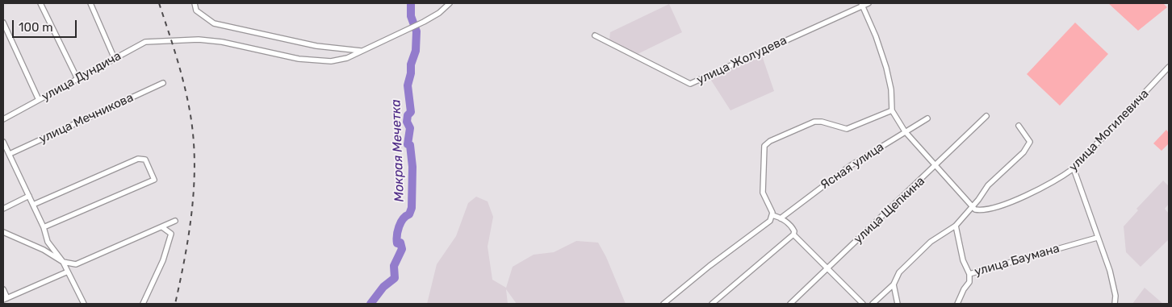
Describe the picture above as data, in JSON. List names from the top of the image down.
{
  "streets": {
    "street": [
      "улица Жолудева",
      "улица Дундича",
      "улица Мечникова",
      "улица Могилевича",
      "Ясная улица",
      "улица Щепкина",
      "улица Баумана"
    ]
  },
  "water": ["Мокрая Мечетка"],
  "scale_bar": "100 m"
}
